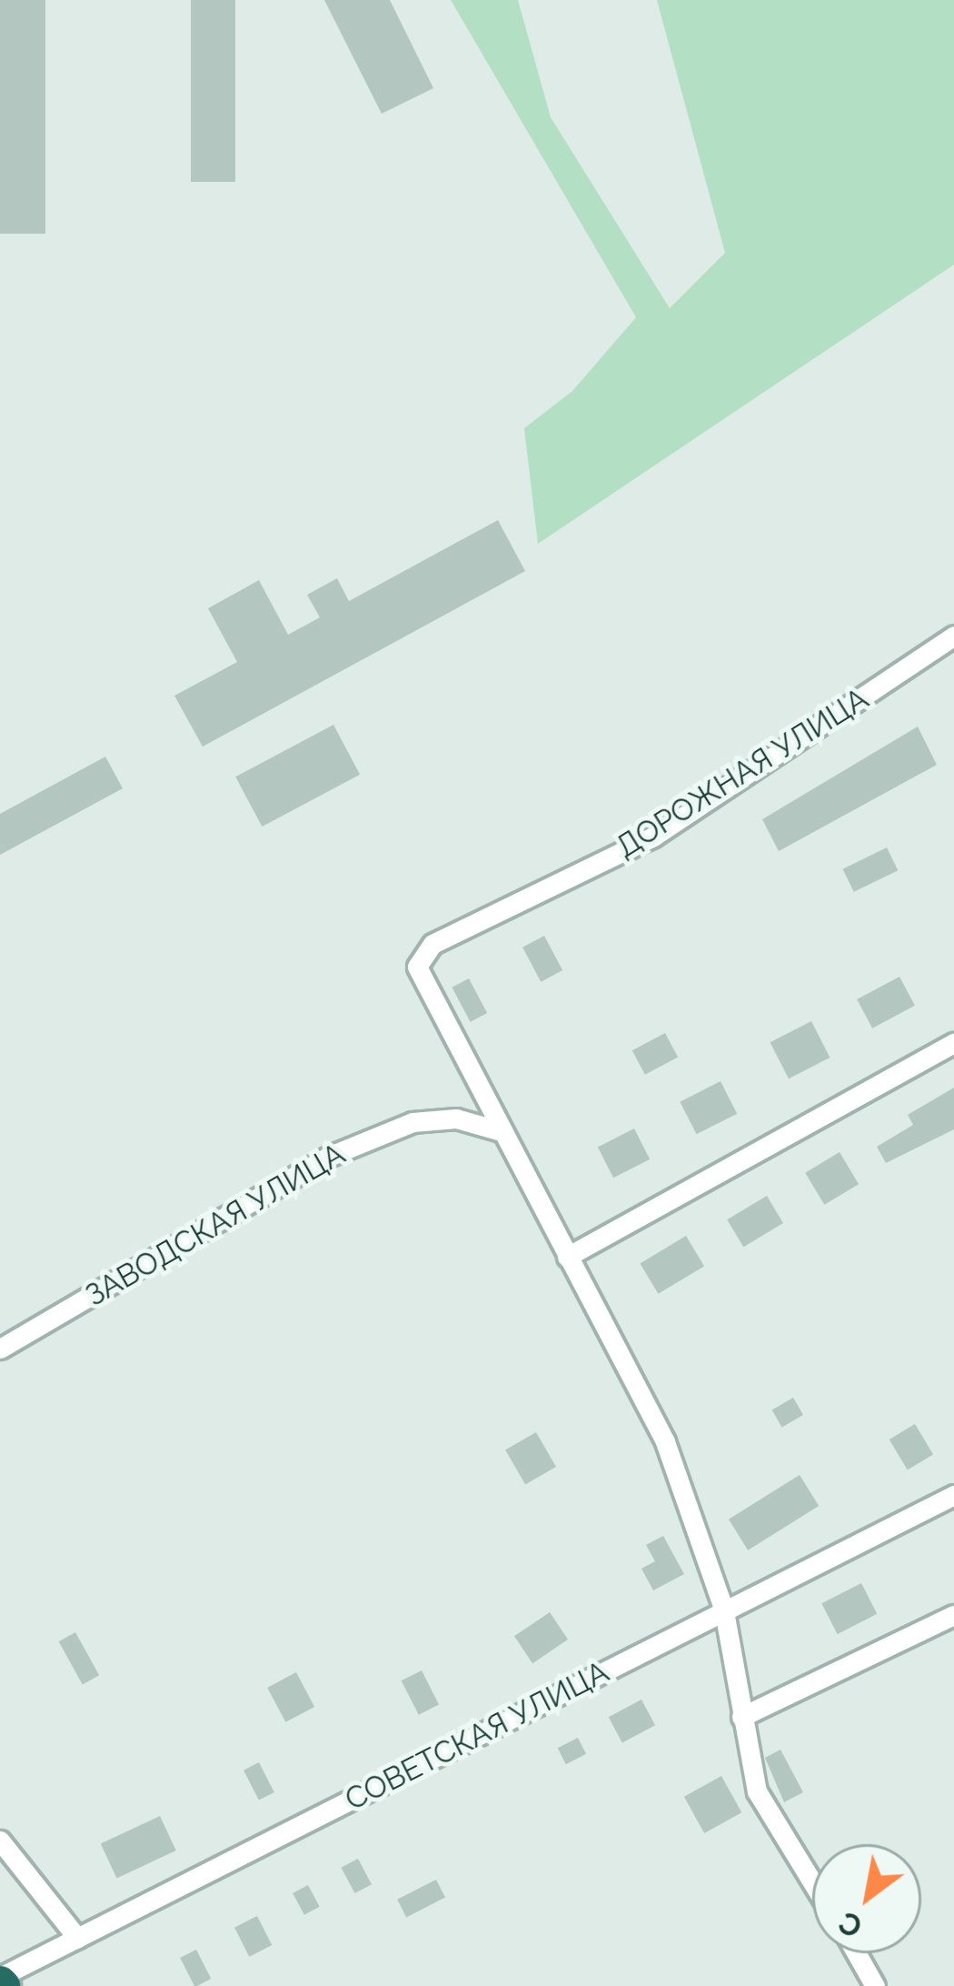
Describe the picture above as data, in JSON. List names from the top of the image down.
{
  "streets": {
    "street": ["ДОРОЖНАЯ УЛИЦА", "ЗАВОДСКАЯ УЛИЦА", "СОВЕТСКАЯ УЛИЦА"]
  },
  "crossings": [
    ["ДОРОЖНАЯ УЛИЦА", "ЗАВОДСКАЯ УЛИЦА"]
  ],
  "north": "bottom left"
}
